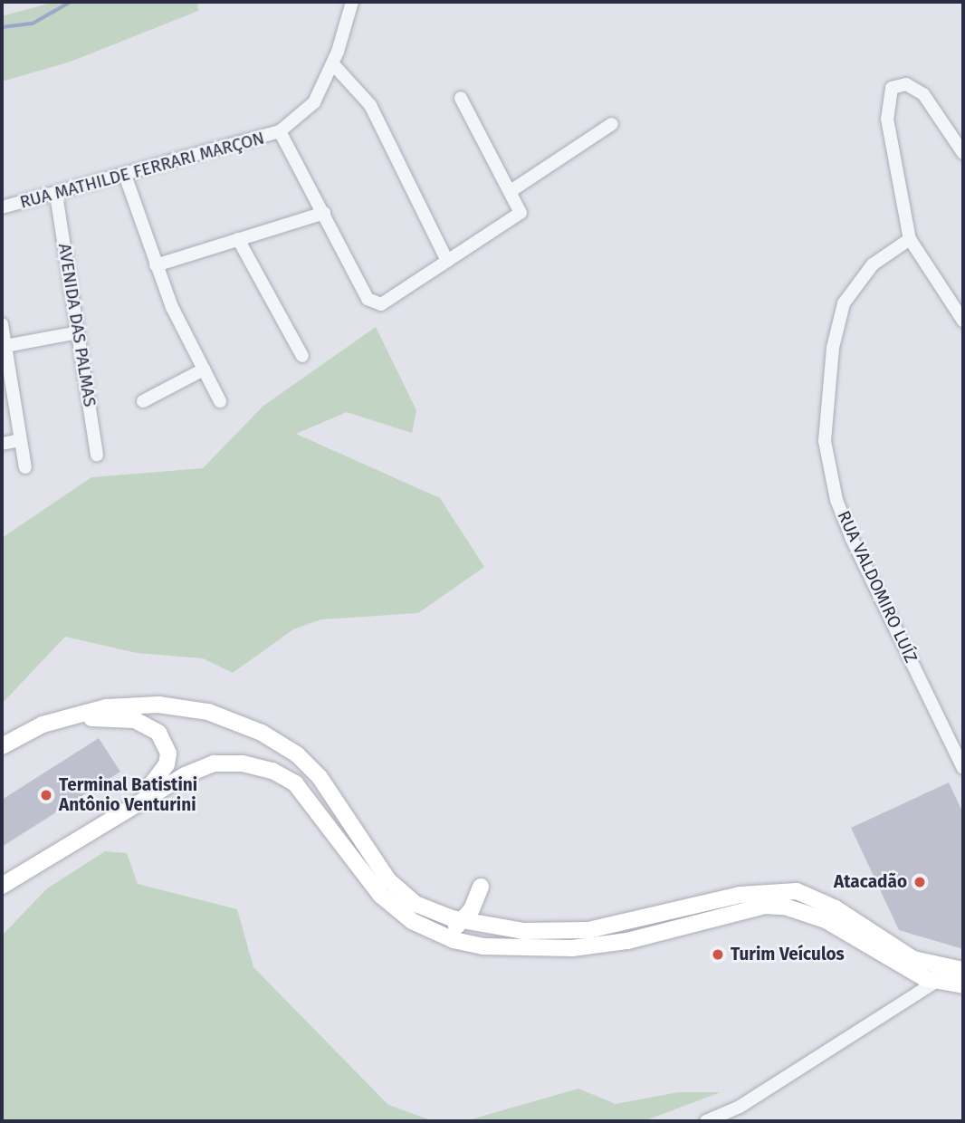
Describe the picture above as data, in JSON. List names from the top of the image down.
{
  "streets": {
    "street": ["RUA MATHILDE FERRARI MARÇON", "AVENIDA DAS PALMAS", "RUA VALDOMIRO LUÍZ"]
  },
  "crossings": [
    ["RUA MATHILDE FERRARI MARÇON", "AVENIDA DAS PALMAS"]
  ],
  "places": ["Terminal Batistini Antônio Venturini", "Atacadão", "Turim Veículos"]
}
